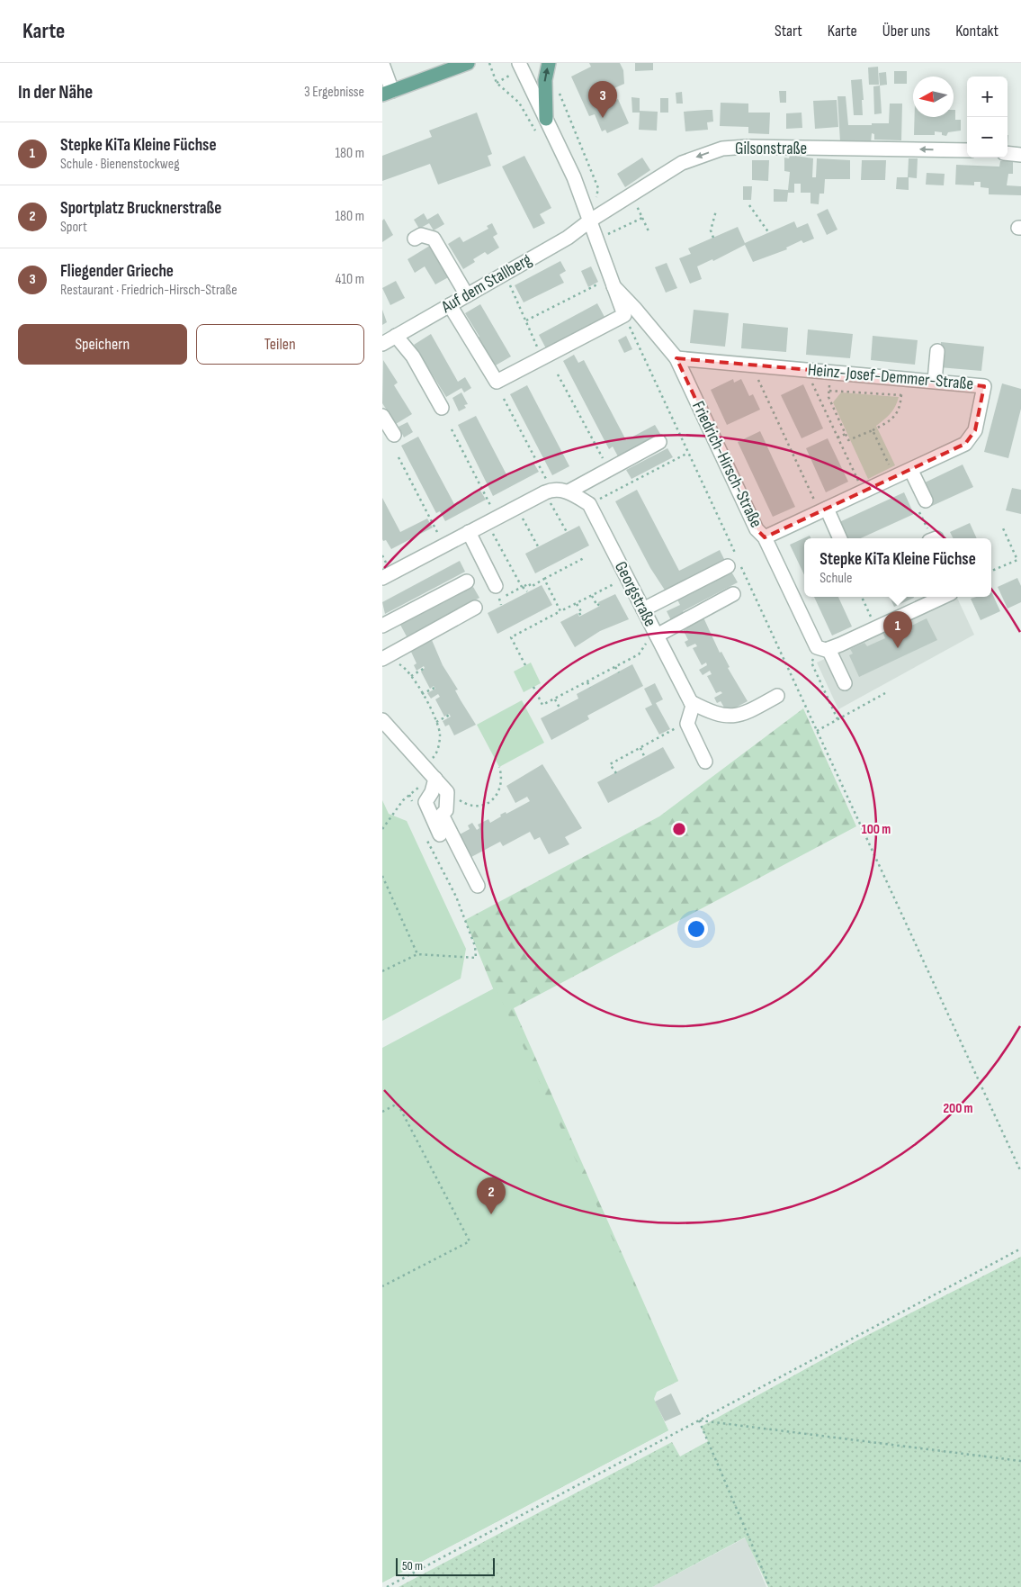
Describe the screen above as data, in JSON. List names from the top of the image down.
{
  "streets": {
    "street": [
      "Gilsonstraße",
      "Auf dem Stallberg",
      "Heinz-Josef-Demmer-Straße",
      "Friedrich-Hirsch-Straße",
      "Georgstraße"
    ]
  },
  "crossings": [
    ["Gilsonstraße", "Auf dem Stallberg"],
    ["Gilsonstraße", "Friedrich-Hirsch-Straße"],
    ["Auf dem Stallberg", "Friedrich-Hirsch-Straße"],
    ["Heinz-Josef-Demmer-Straße", "Friedrich-Hirsch-Straße"]
  ],
  "one_way": ["Gilsonstraße"],
  "scale_bar": "50 m",
  "north": "left",
  "page": {
    "header": "Karte",
    "nav": [
      "Start",
      "Karte",
      "Über uns",
      "Kontakt"
    ],
    "heading": ["In der Nähe", "3 Ergebnisse"],
    "map_buttons": ["+", "−"],
    "pins": ["3", "1", "2"],
    "list": [
      {
        "mark": "1",
        "name": "Stepke KiTa Kleine Füchse",
        "note": "Schule · Bienenstockweg",
        "value": "180 m"
      },
      {
        "mark": "2",
        "name": "Sportplatz Brucknerstraße",
        "note": "Sport",
        "value": "180 m"
      },
      {
        "mark": "3",
        "name": "Fliegender Grieche",
        "note": "Restaurant · Friedrich-Hirsch-Straße",
        "value": "410 m"
      }
    ],
    "buttons": ["Speichern", "Teilen"],
    "popup": ["Stepke KiTa Kleine Füchse", "Schule"],
    "scale": "50 m"
  },
  "rings": ["100 m", "200 m"]
}
